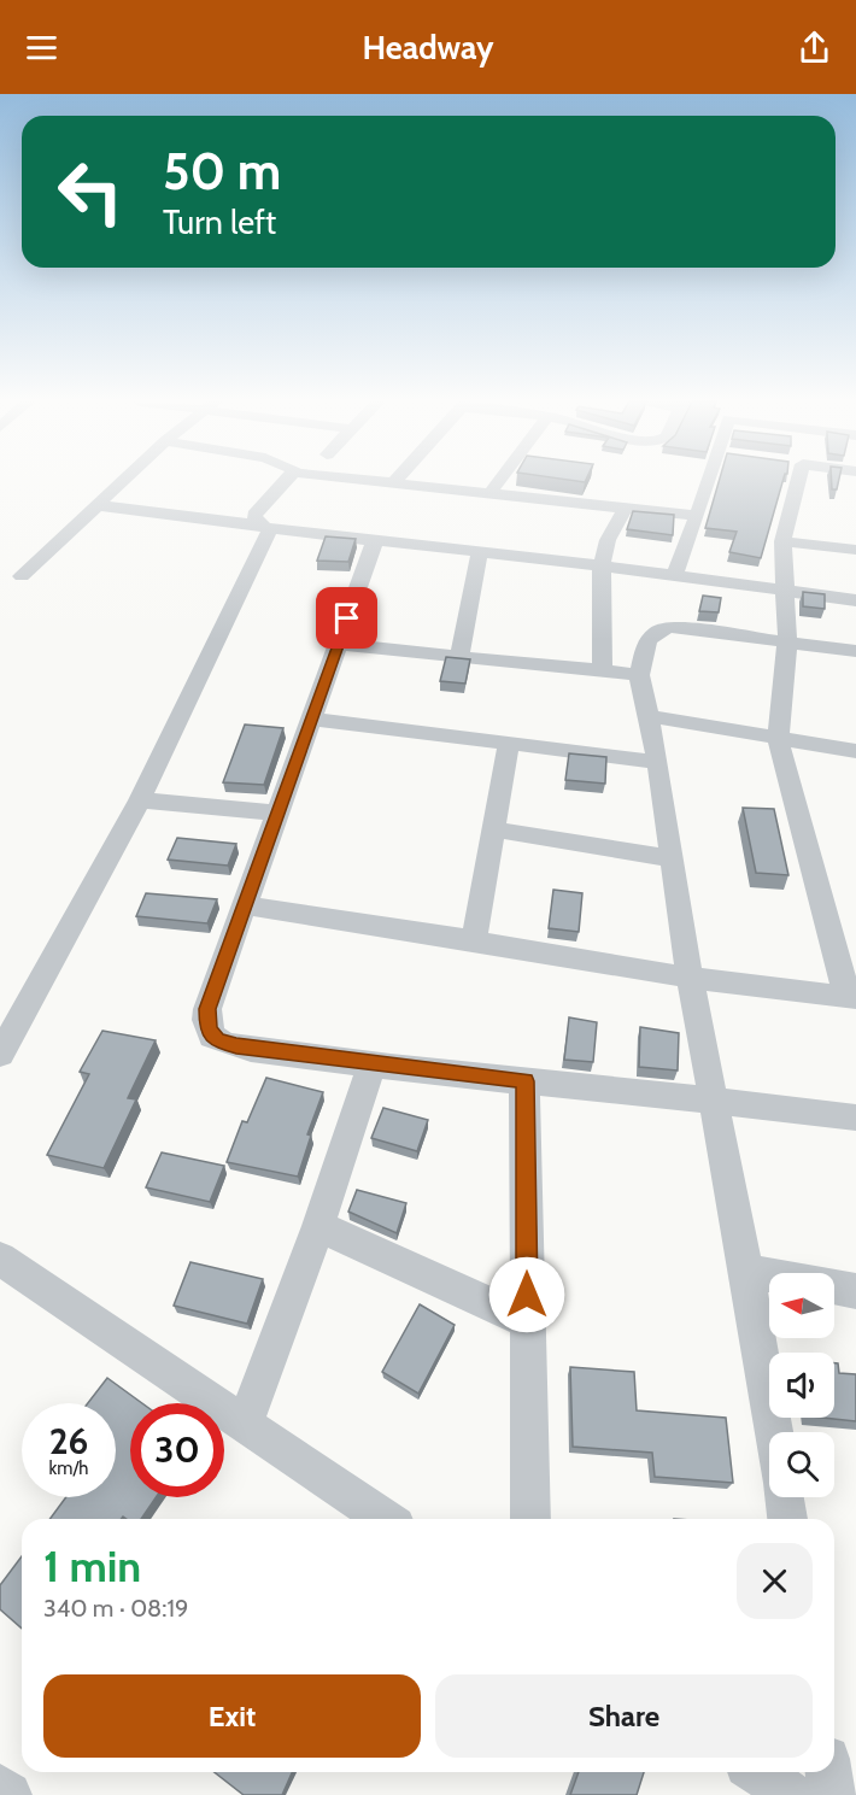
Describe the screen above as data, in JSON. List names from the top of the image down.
{
  "north": "left",
  "page": {
    "header": "Headway",
    "turn": ["50 m", "Turn left"],
    "speed": "26 km/h",
    "limit": "30",
    "heading": ["1 min", "340 m · 08:19"],
    "buttons": ["Exit", "Share"]
  }
}
